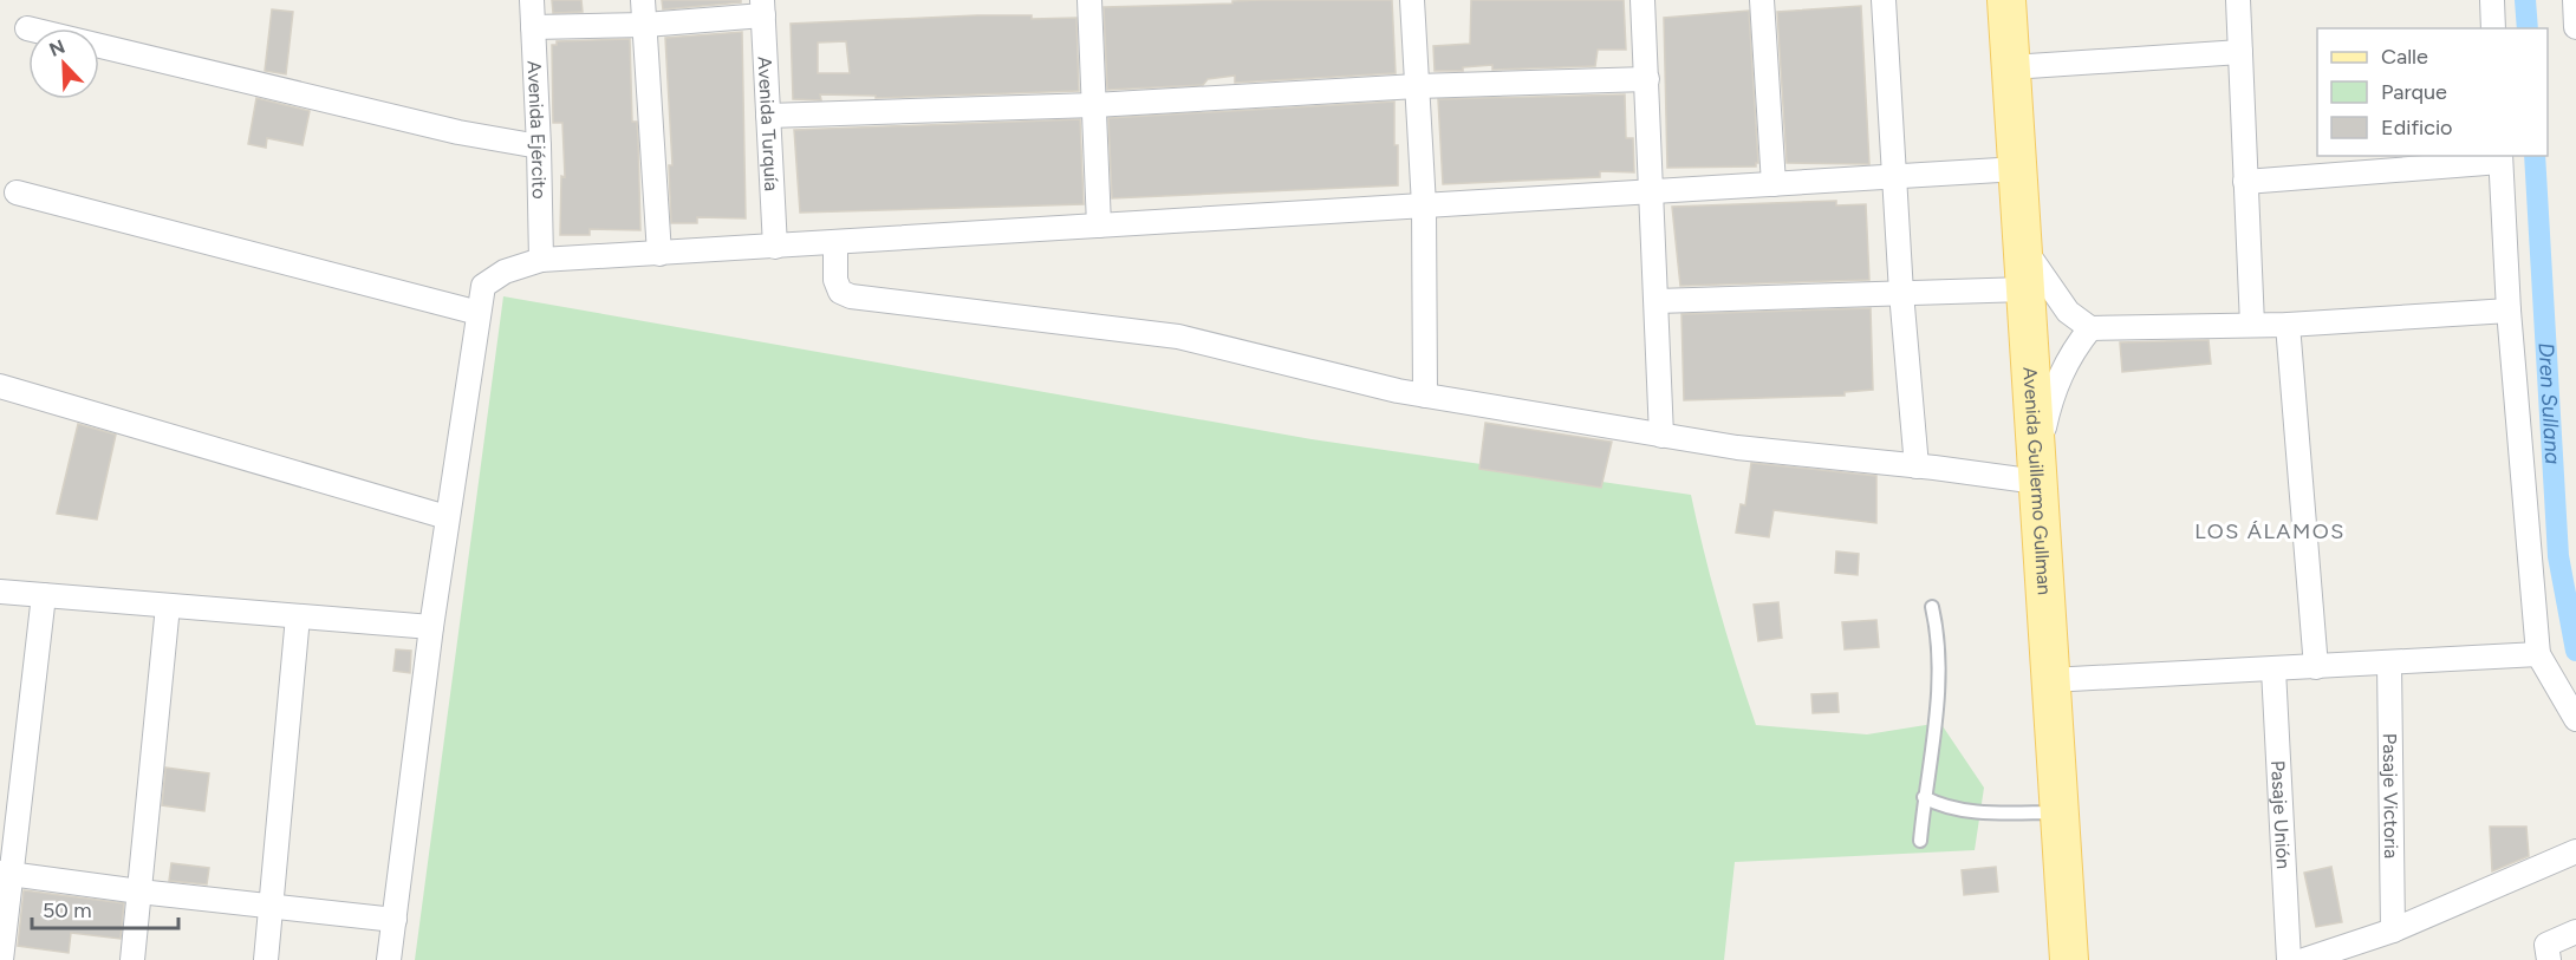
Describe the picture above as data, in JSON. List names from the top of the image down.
{
  "streets": {
    "main road": ["Avenida Guillermo Gullman"],
    "street": [
      "Avenida Turquía",
      "Avenida Ejército",
      "Pasaje Victoria",
      "Pasaje Unión"
    ]
  },
  "districts": ["LOS ÁLAMOS"],
  "water": ["Dren Sullana"],
  "legend": ["Calle", "Parque", "Edificio"],
  "scale_bar": "50 m",
  "north": "top left"
}
